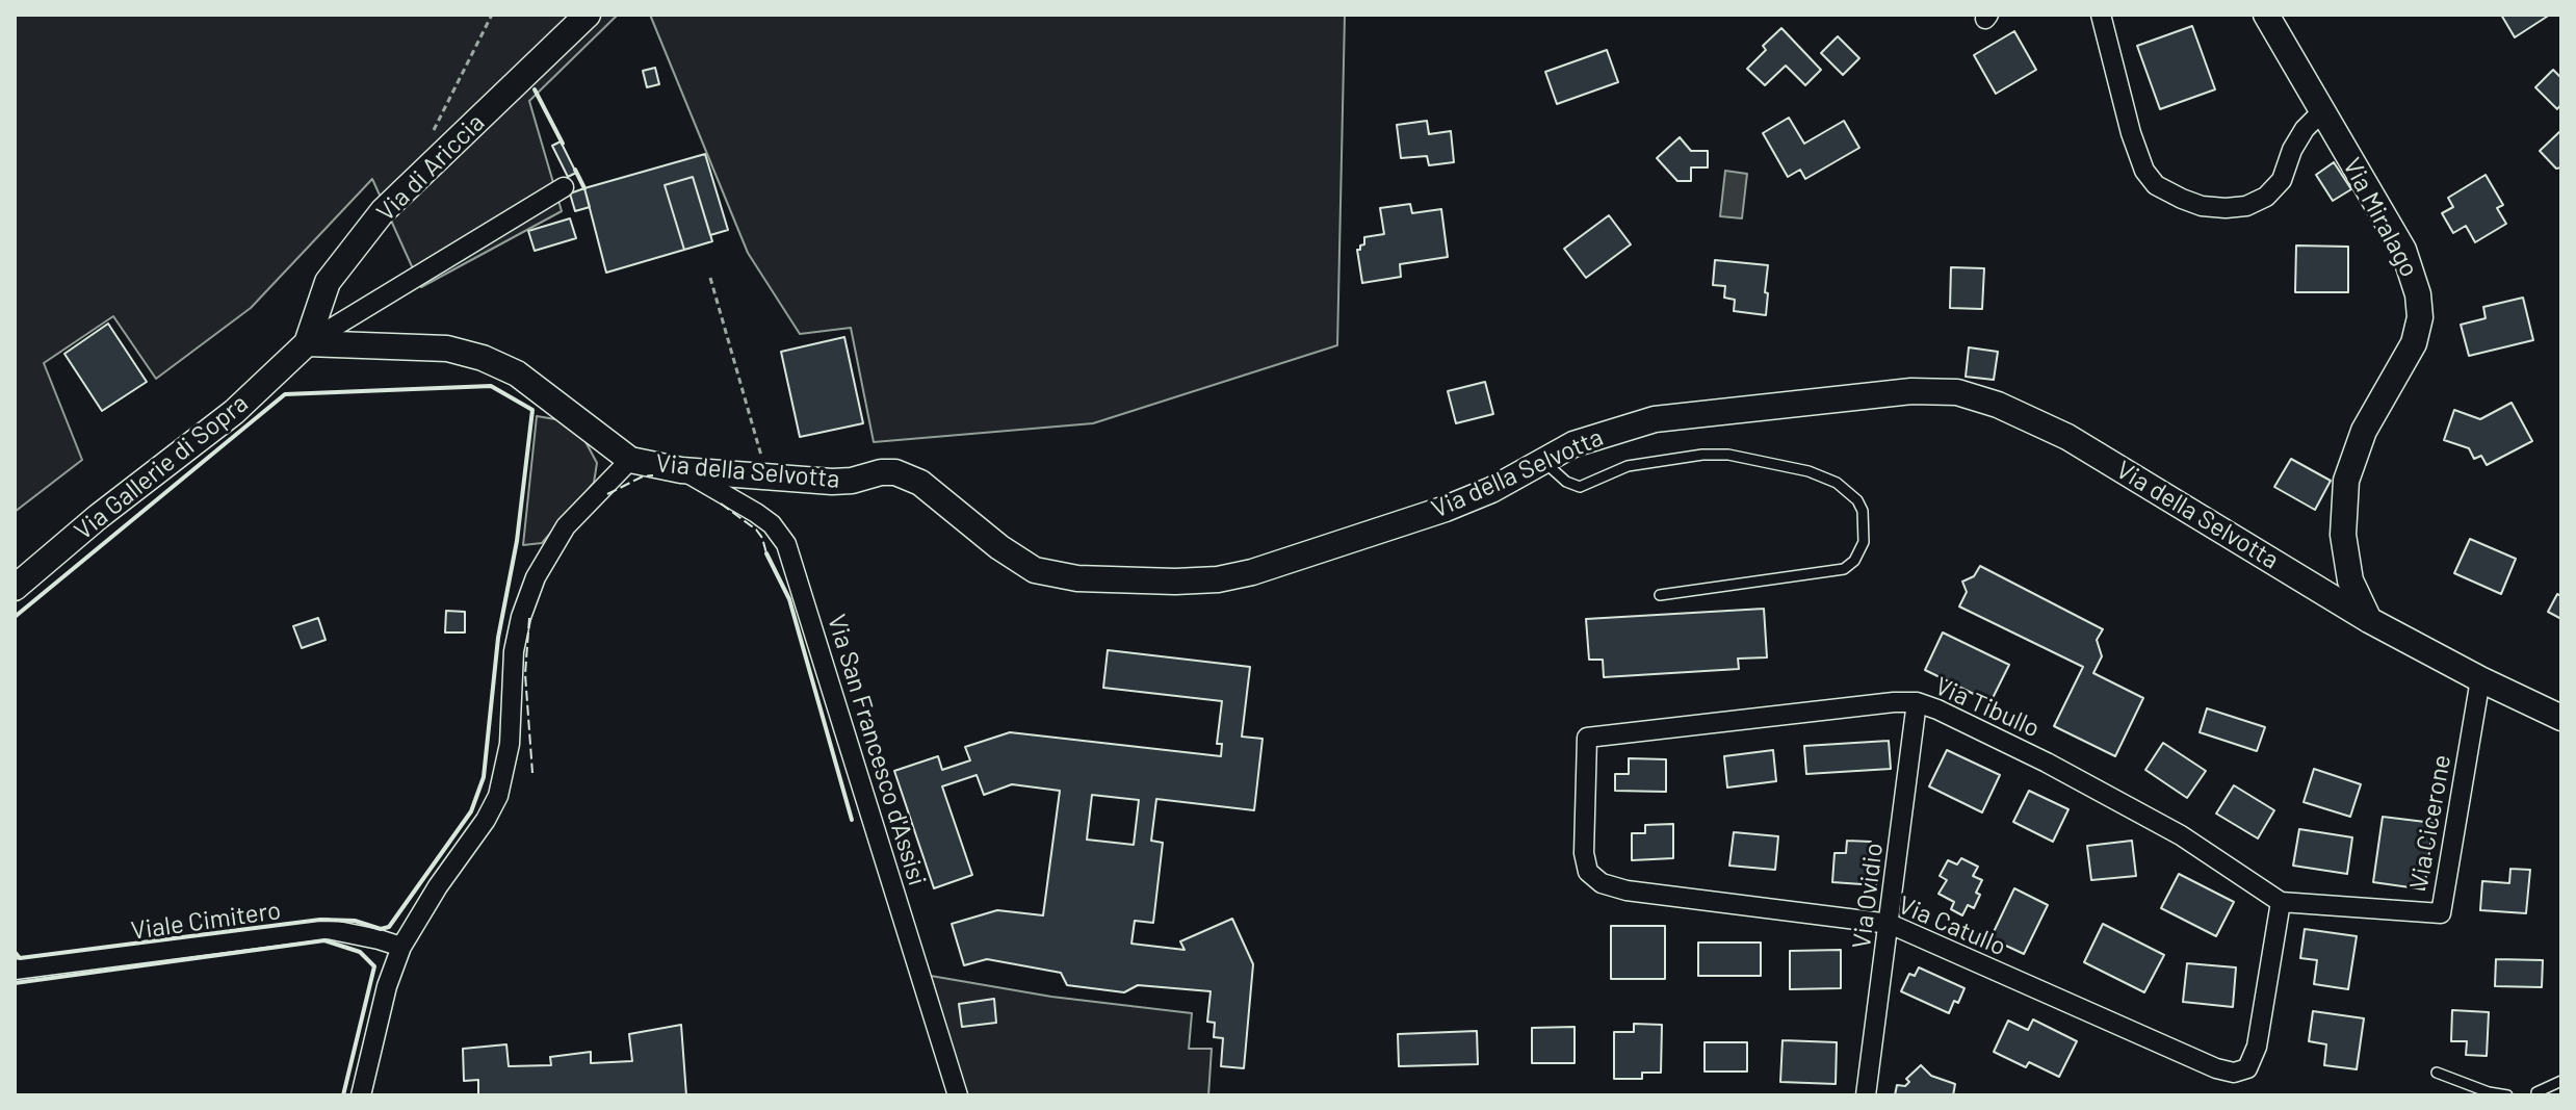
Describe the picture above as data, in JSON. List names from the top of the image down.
{
  "streets": {
    "street": [
      "Via di Ariccia",
      "Via Miralago",
      "Via Gallerie di Sopra",
      "Via della Selvotta",
      "Via Tibullo",
      "Via San Francesco d'Assisi",
      "Via Cicerone",
      "Via Ovidio",
      "Viale Cimitero",
      "Via Catullo"
    ]
  },
  "crossings": [
    ["Via di Ariccia", "Via Gallerie di Sopra"],
    ["Via Miralago", "Via della Selvotta"],
    ["Via della Selvotta", "Via San Francesco d'Assisi"],
    ["Via della Selvotta", "Via Cicerone"],
    ["Via Tibullo", "Via Cicerone"],
    ["Via Tibullo", "Via Ovidio"],
    ["Via Tibullo", "Via Catullo"],
    ["Via Cicerone", "Via Catullo"],
    ["Via Ovidio", "Via Catullo"]
  ]
}
